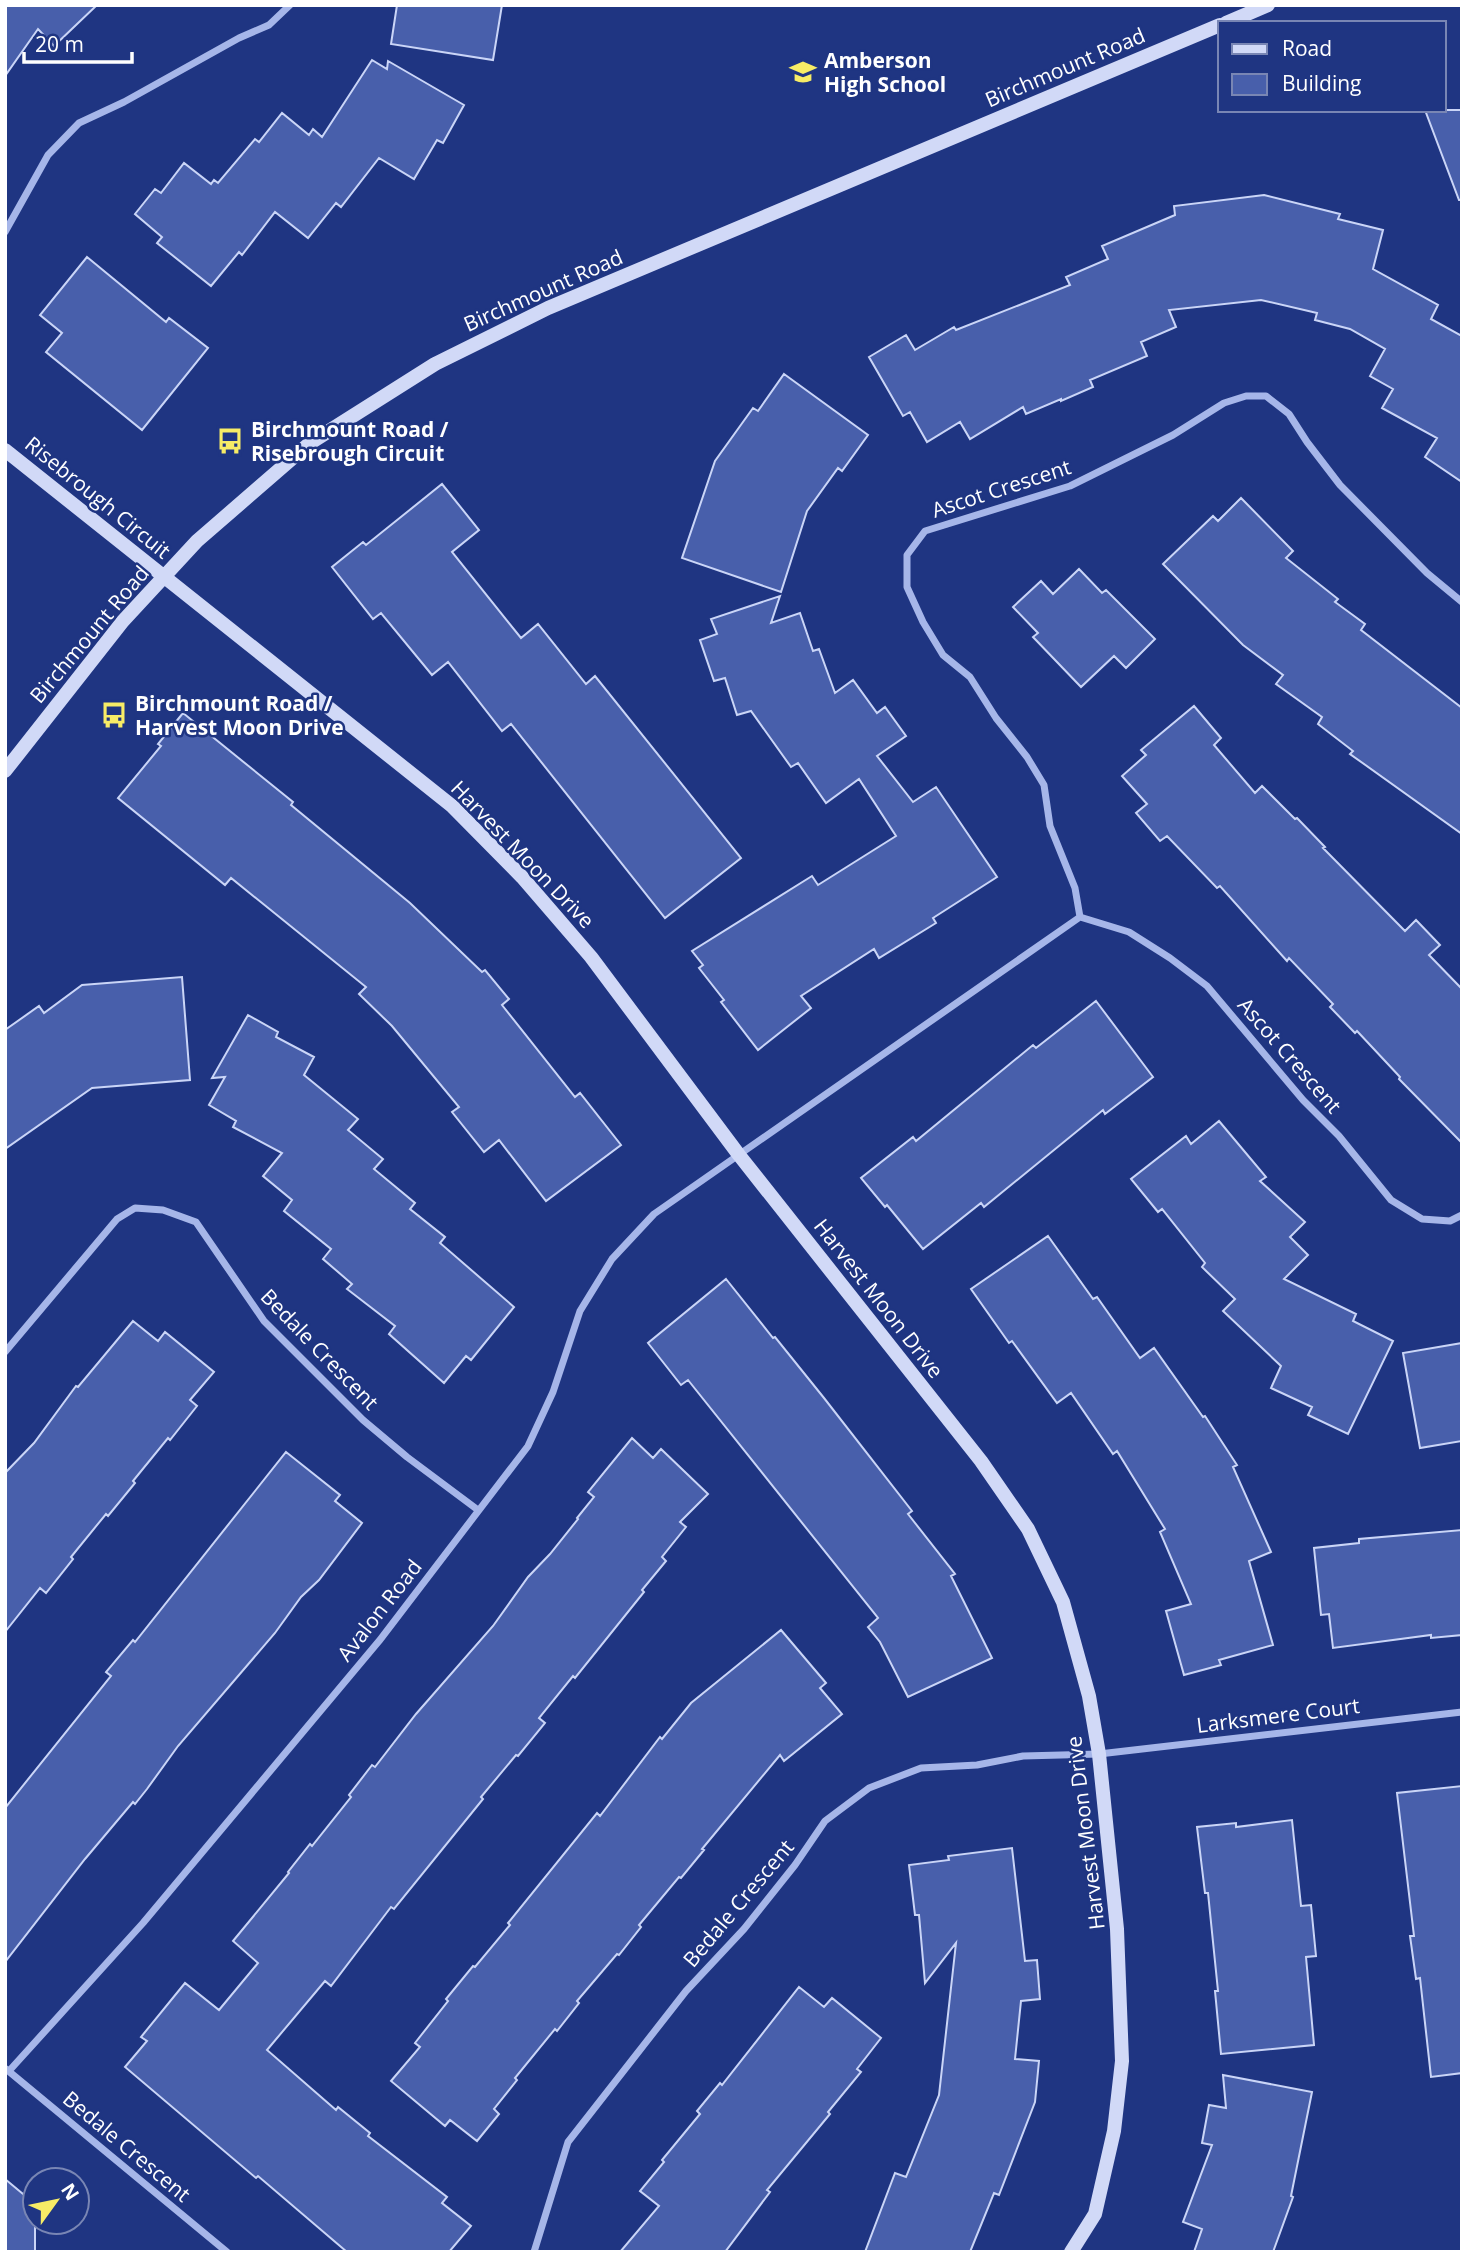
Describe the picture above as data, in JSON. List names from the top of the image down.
{
  "streets": {
    "street": [
      "Birchmount Road",
      "Ascot Crescent",
      "Risebrough Circuit",
      "Harvest Moon Drive",
      "Bedale Crescent",
      "Avalon Road",
      "Larksmere Court"
    ]
  },
  "crossings": [
    ["Birchmount Road", "Risebrough Circuit"],
    ["Birchmount Road", "Harvest Moon Drive"],
    ["Risebrough Circuit", "Harvest Moon Drive"],
    ["Harvest Moon Drive", "Bedale Crescent"],
    ["Harvest Moon Drive", "Avalon Road"],
    ["Harvest Moon Drive", "Larksmere Court"],
    ["Bedale Crescent", "Avalon Road"],
    ["Bedale Crescent", "Larksmere Court"]
  ],
  "places": {
    "school or university": ["Amberson High School"],
    "bus stop": ["Birchmount Road / Risebrough Circuit", "Birchmount Road / Harvest Moon Drive"]
  },
  "legend": ["Road", "Building"],
  "scale_bar": "20 m",
  "north": "top right"
}
